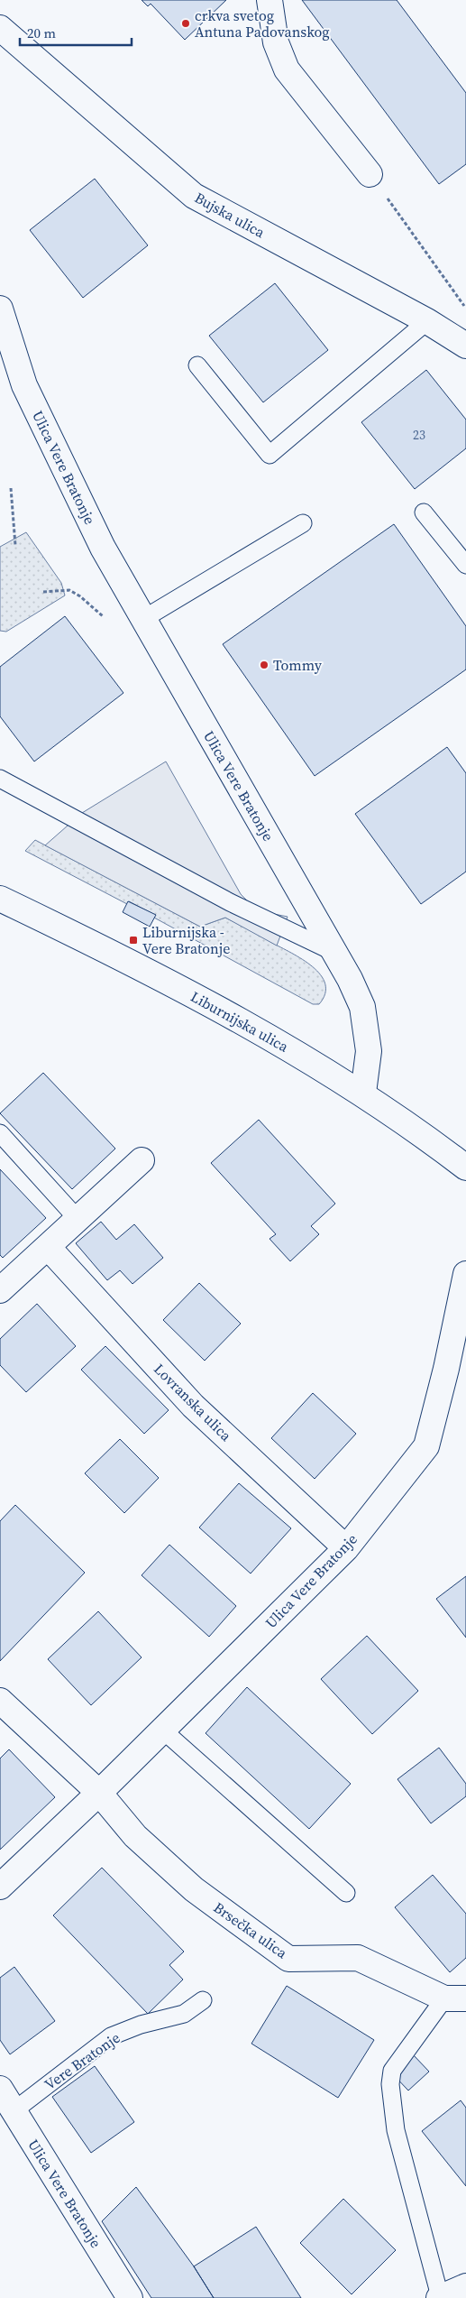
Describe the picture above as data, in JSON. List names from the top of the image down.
{
  "streets": {
    "street": [
      "Bujska ulica",
      "Ulica Vere Bratonje",
      "Liburnijska ulica",
      "Lovranska ulica",
      "Brsečka ulica"
    ],
    "lane": ["Vere Bratonje"]
  },
  "crossings": [
    ["Ulica Vere Bratonje", "Liburnijska ulica"],
    ["Ulica Vere Bratonje", "Lovranska ulica"],
    ["Ulica Vere Bratonje", "Brsečka ulica"],
    ["Ulica Vere Bratonje", "Vere Bratonje"]
  ],
  "places": {
    "other": ["crkva svetog Antuna Padovanskog", "Tommy"],
    "transit": ["Liburnijska - Vere Bratonje"]
  },
  "house_numbers": ["23"],
  "scale_bar": "20 m"
}
